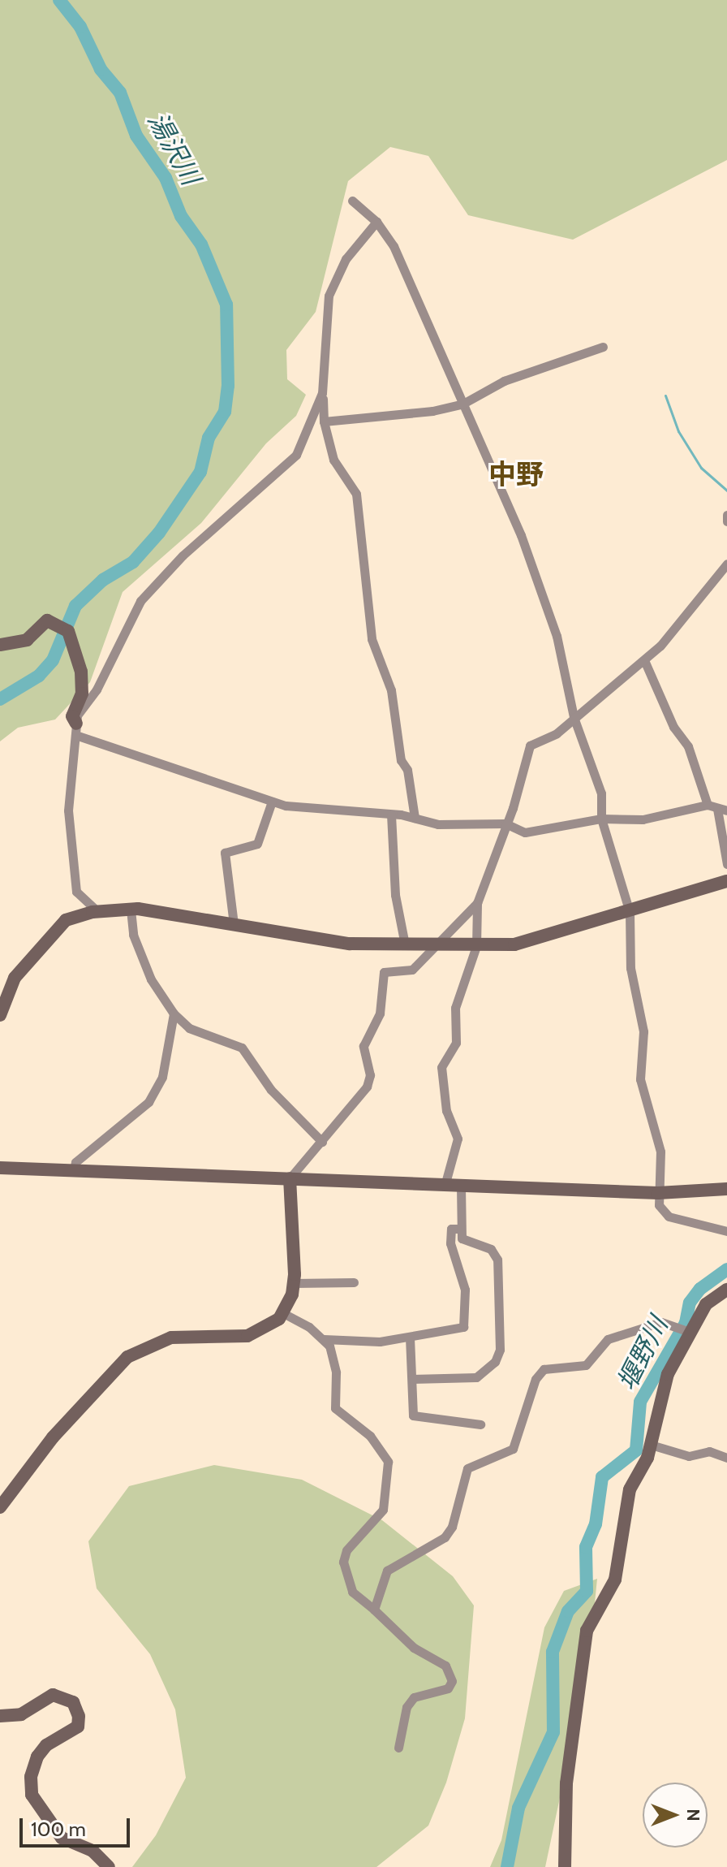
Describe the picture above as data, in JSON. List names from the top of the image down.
{
  "districts": ["中野"],
  "water": ["湯沢川", "堰野川"],
  "scale_bar": "100 m",
  "north": "right"
}
